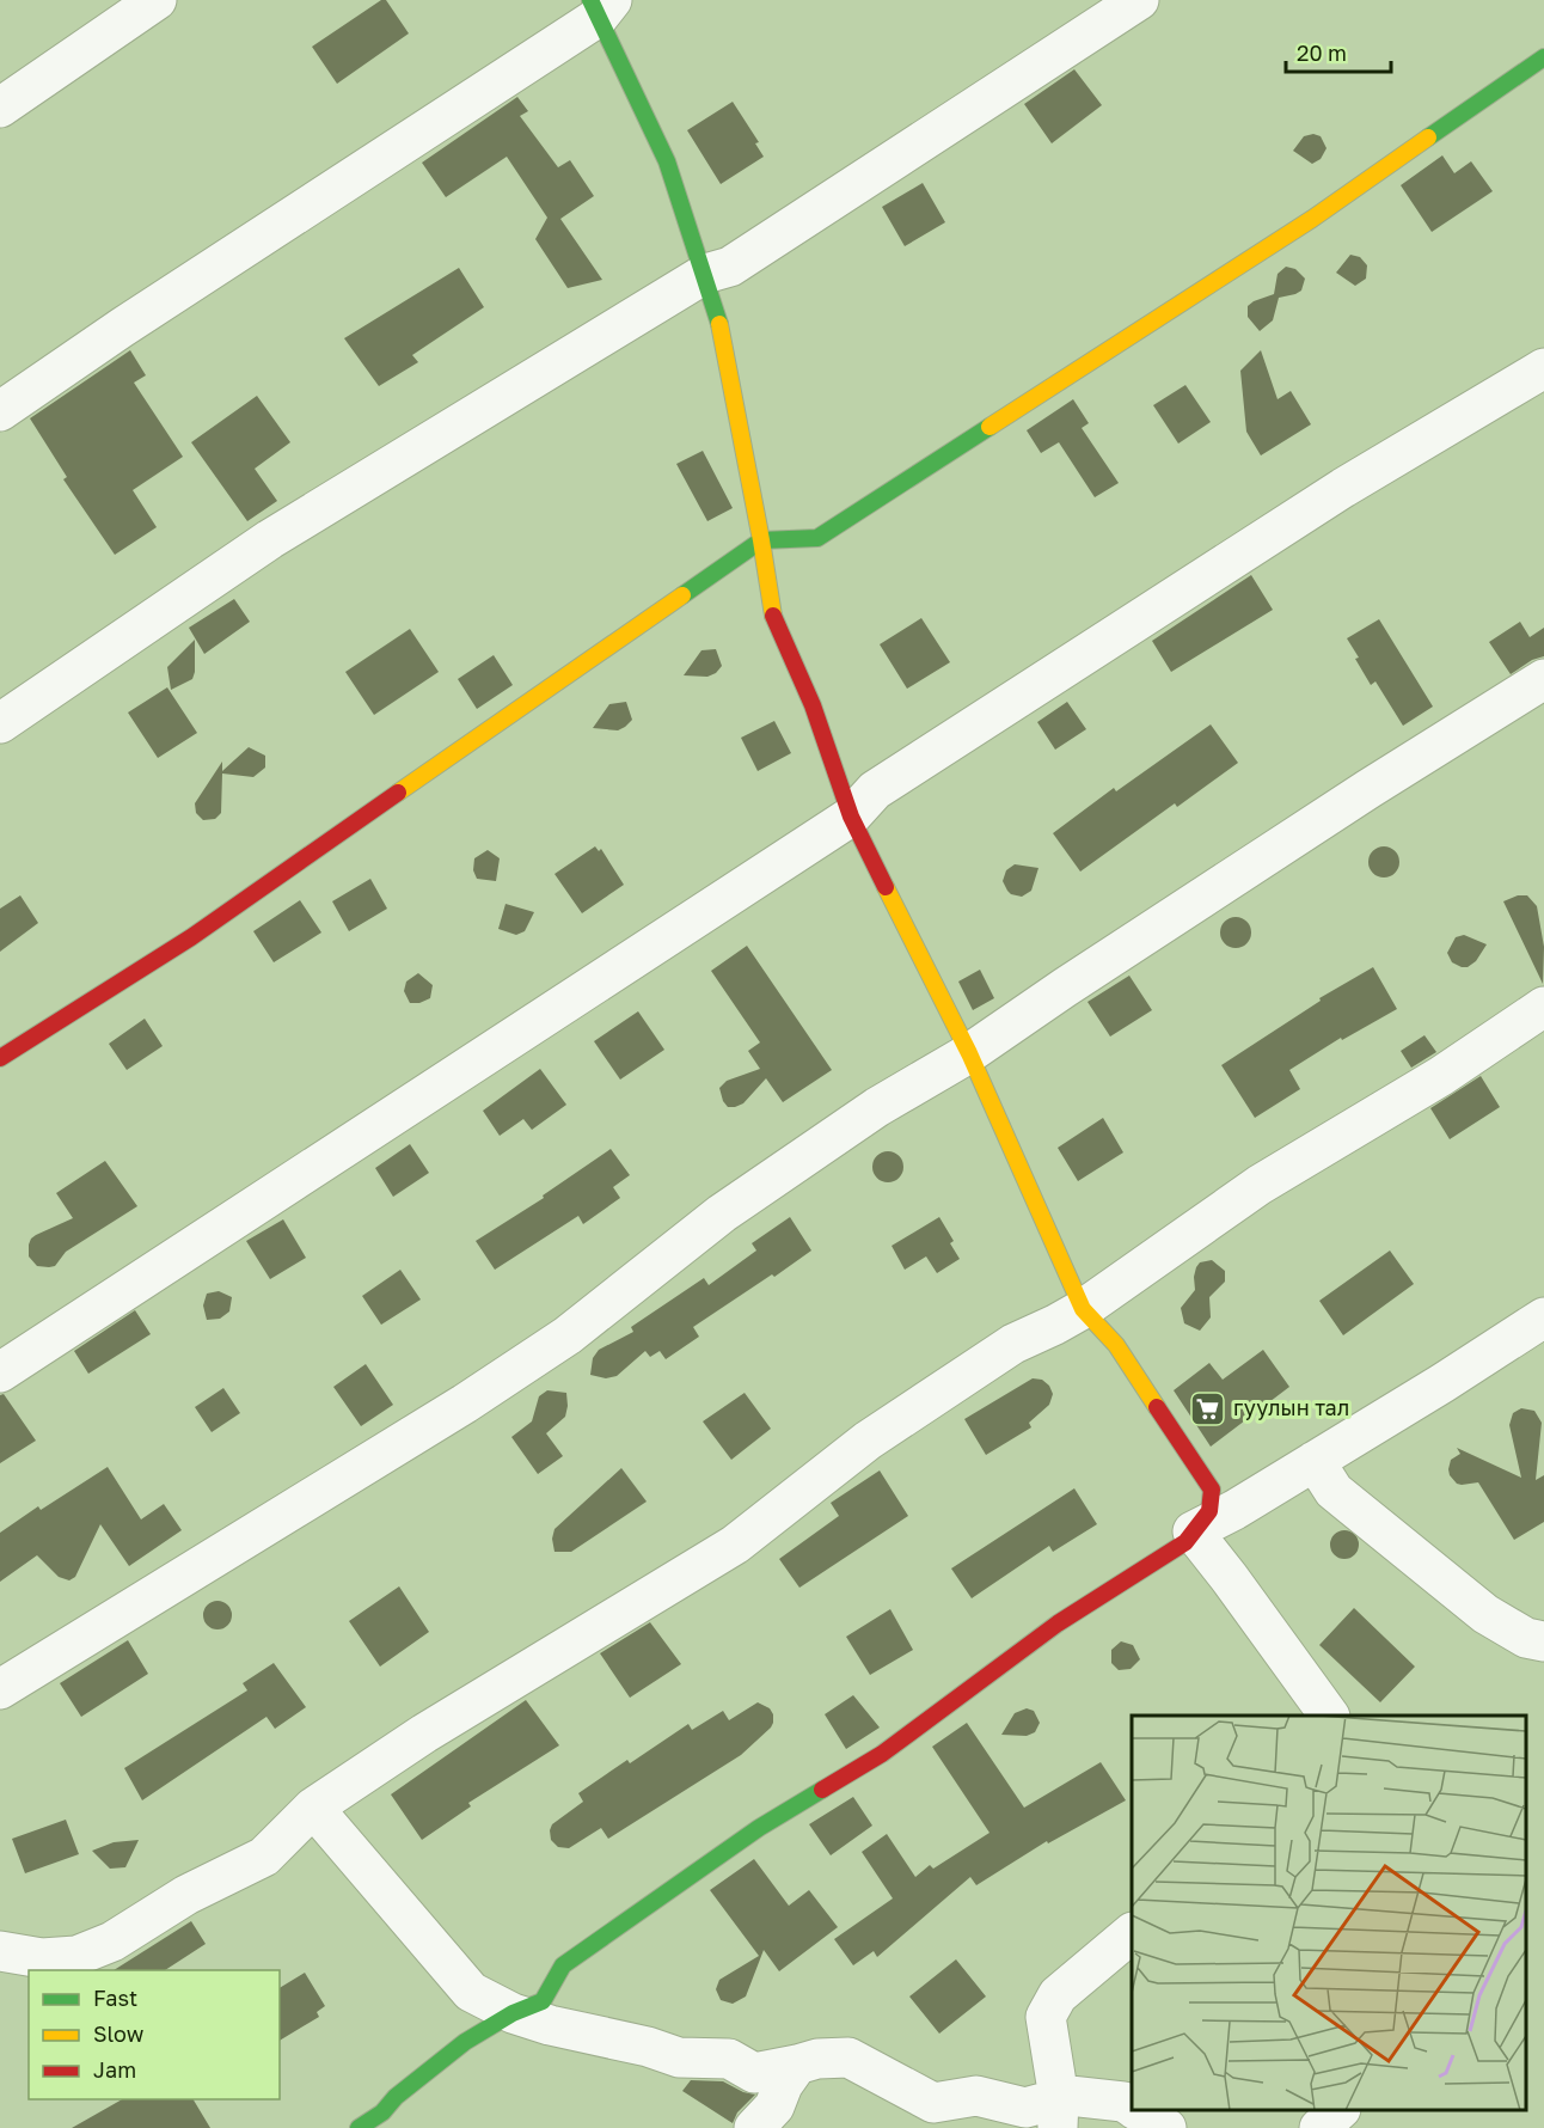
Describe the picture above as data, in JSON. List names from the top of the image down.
{
  "places": {
    "supermarket": ["гуулын тал"]
  },
  "legend": ["Fast", "Slow", "Jam"],
  "scale_bar": "20 m"
}
